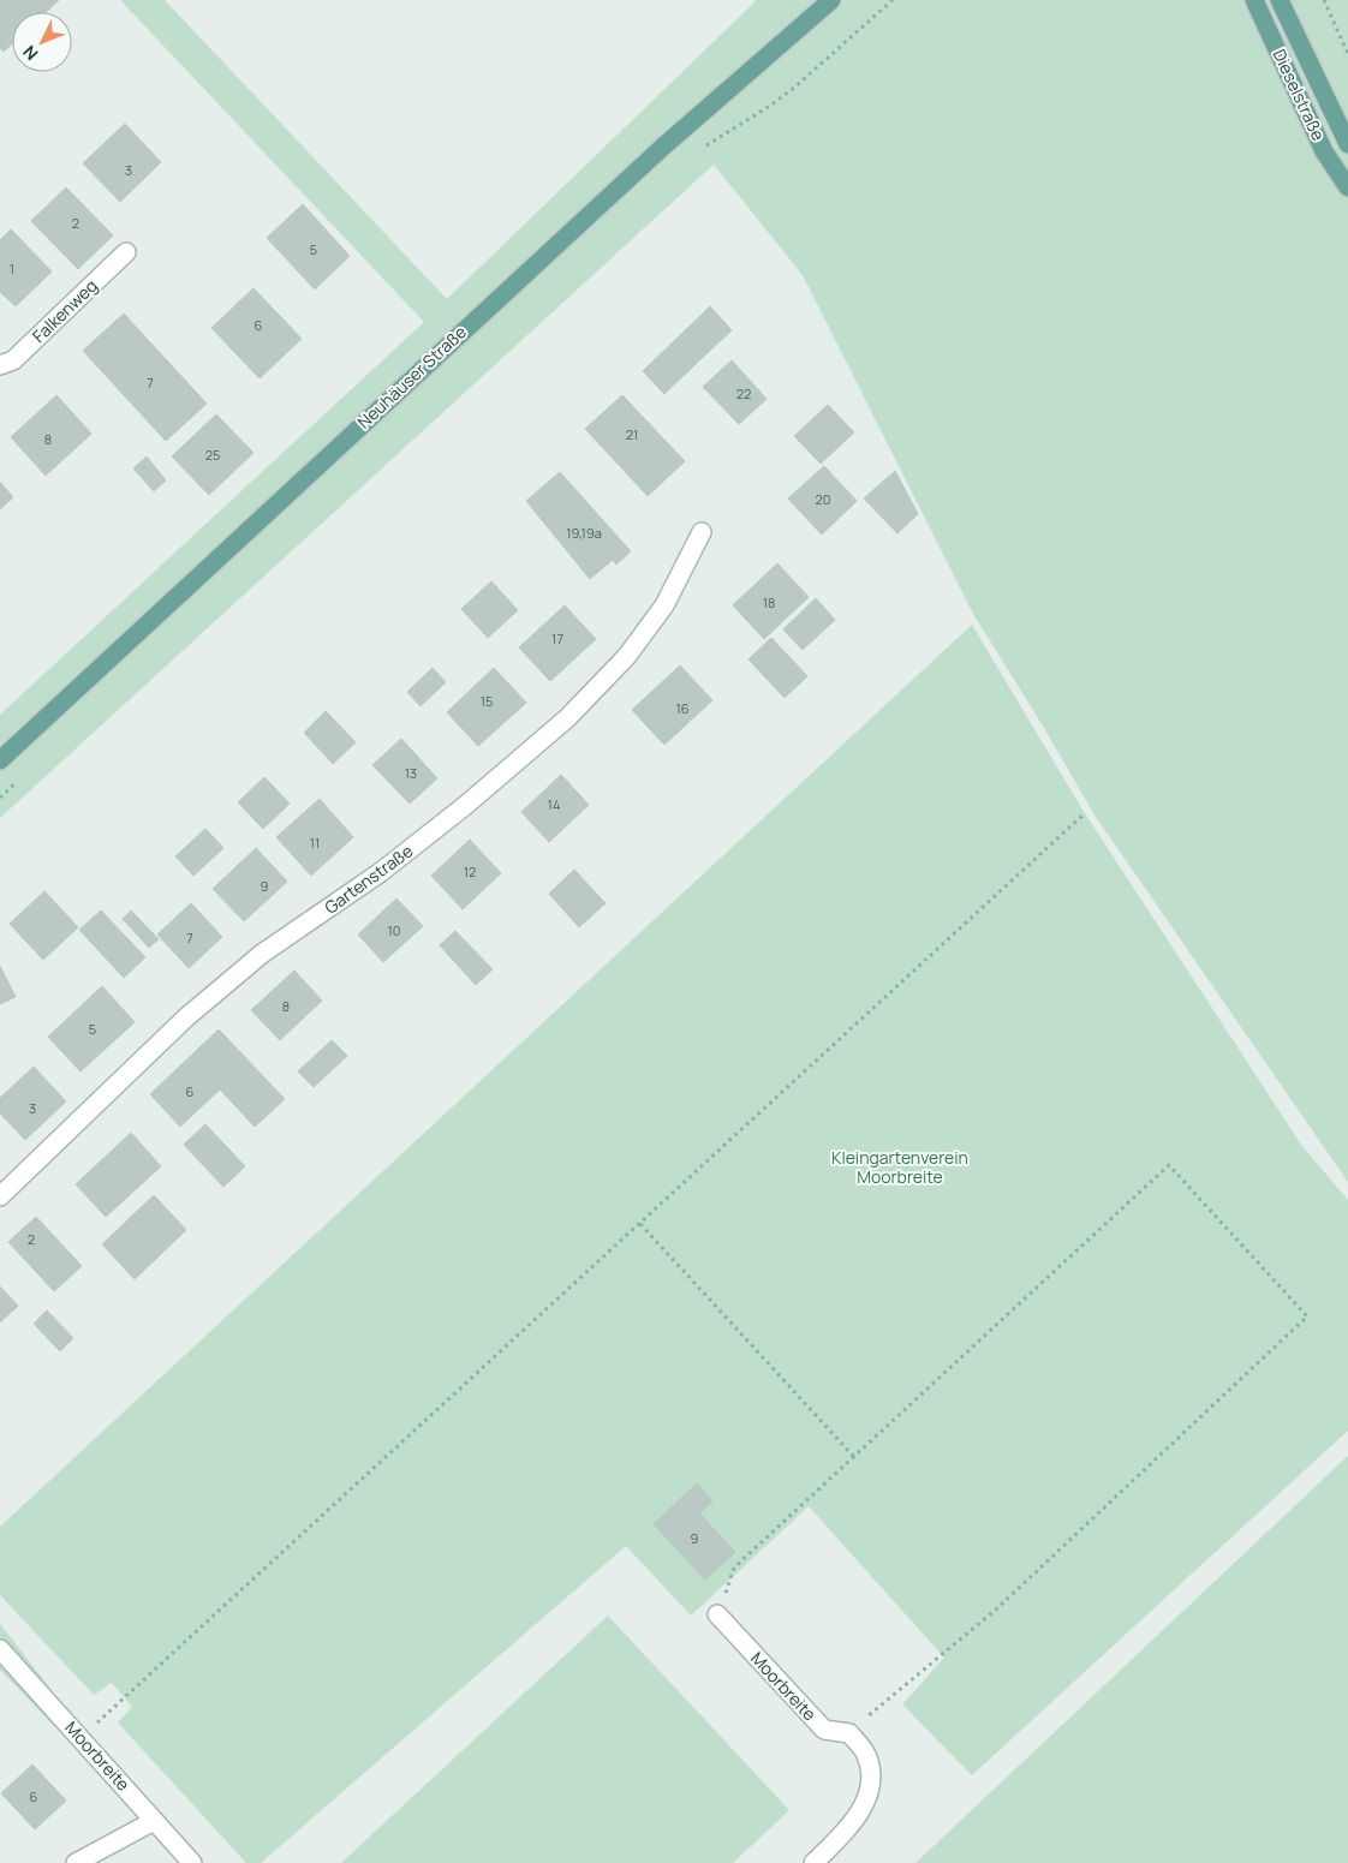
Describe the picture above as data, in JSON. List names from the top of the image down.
{
  "streets": {
    "main road": ["Dieselstraße", "Neuhäuser Straße"],
    "street": ["Falkenweg", "Gartenstraße", "Moorbreite"]
  },
  "parks": ["Kleingartenverein Moorbreite"],
  "house_numbers": [
    "3",
    "2",
    "5",
    "1",
    "6",
    "7",
    "22",
    "21",
    "8",
    "25",
    "20",
    "19,19a",
    "18",
    "17",
    "15",
    "16",
    "13",
    "14",
    "11",
    "12",
    "9",
    "10",
    "7",
    "8",
    "5",
    "6",
    "3",
    "2",
    "9",
    "6"
  ],
  "north": "bottom left"
}
